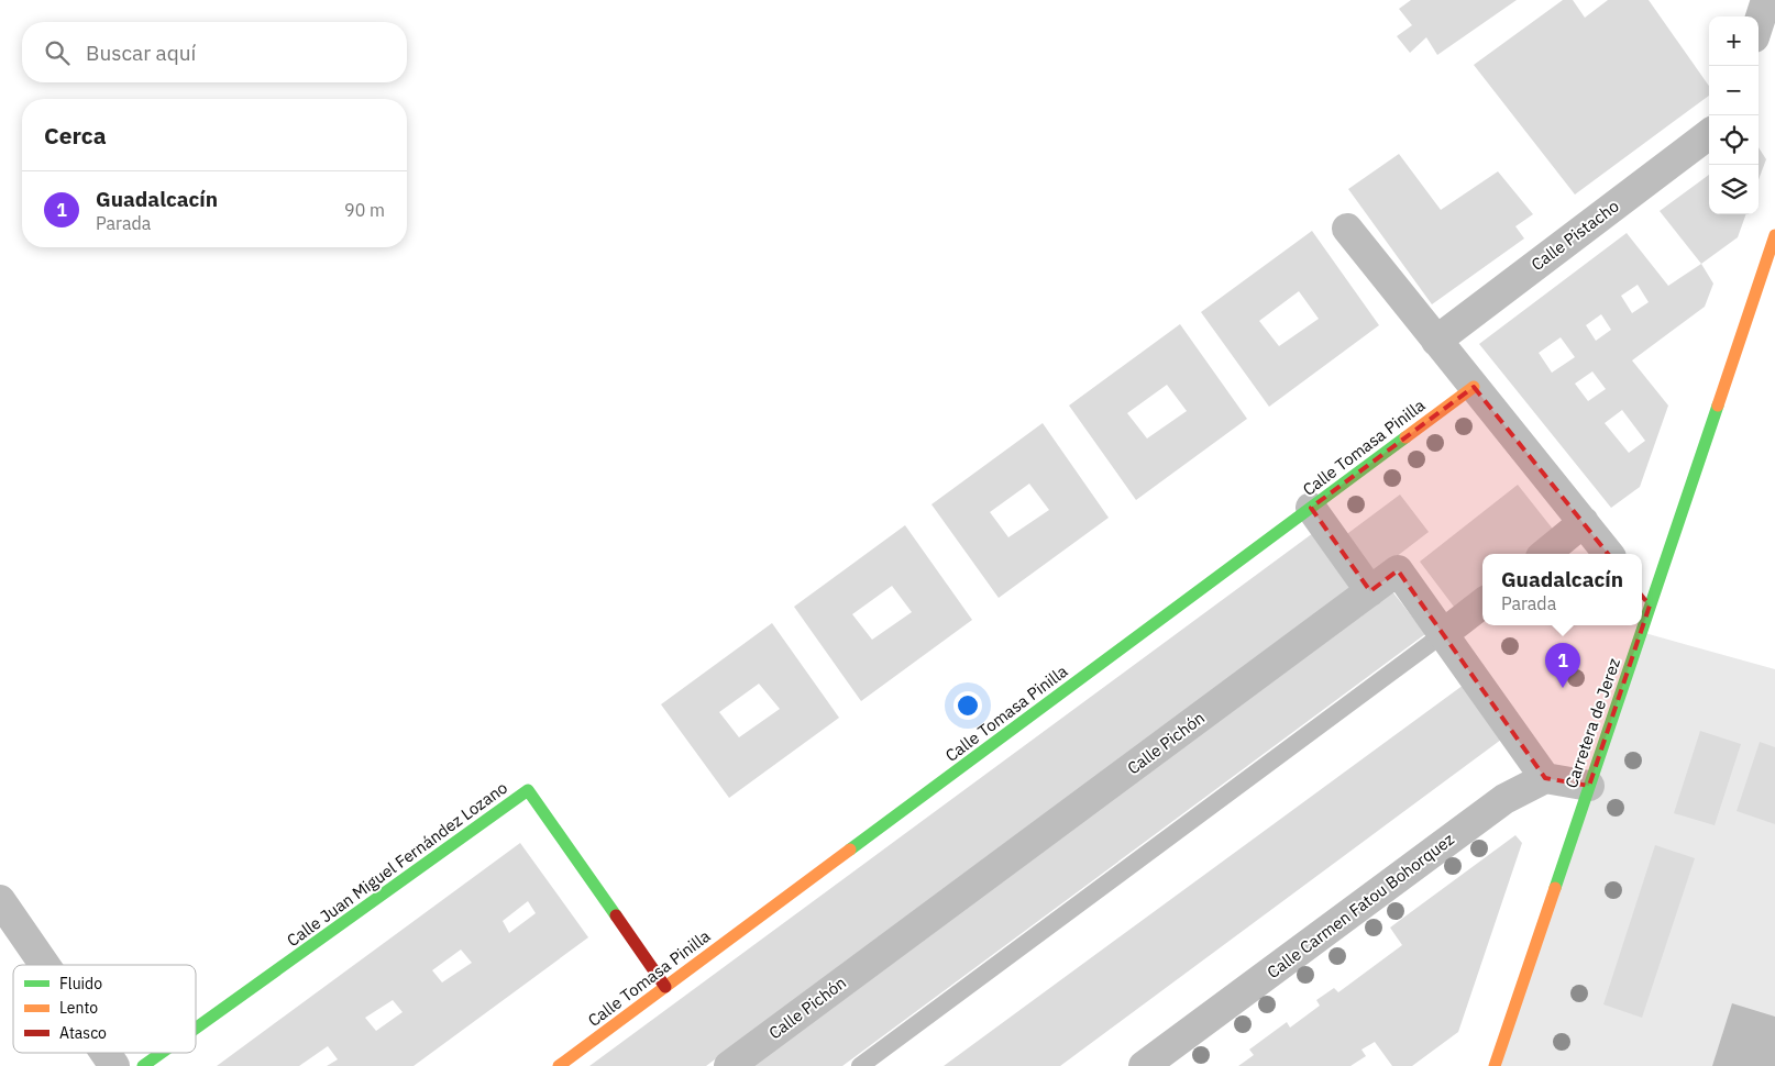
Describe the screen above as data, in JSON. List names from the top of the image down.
{
  "streets": {
    "street": [
      "Calle Pistacho",
      "Calle Tomasa Pinilla",
      "Carretera de Jerez",
      "Calle Pichón",
      "Calle Juan Miguel Fernández Lozano",
      "Calle Carmen Fatou Bohorquez"
    ]
  },
  "crossings": [
    ["Calle Tomasa Pinilla", "Calle Juan Miguel Fernández Lozano"],
    ["Calle Pichón", "Calle Carmen Fatou Bohorquez"]
  ],
  "legend": ["Fluido", "Lento", "Atasco"],
  "page": {
    "map_buttons": ["+", "−"],
    "search": "Buscar aquí",
    "heading": "Cerca",
    "list": [
      {
        "mark": "1",
        "name": "Guadalcacín",
        "note": "Parada",
        "value": "90 m"
      }
    ],
    "popup": ["Guadalcacín", "Parada"],
    "pins": "1"
  }
}
